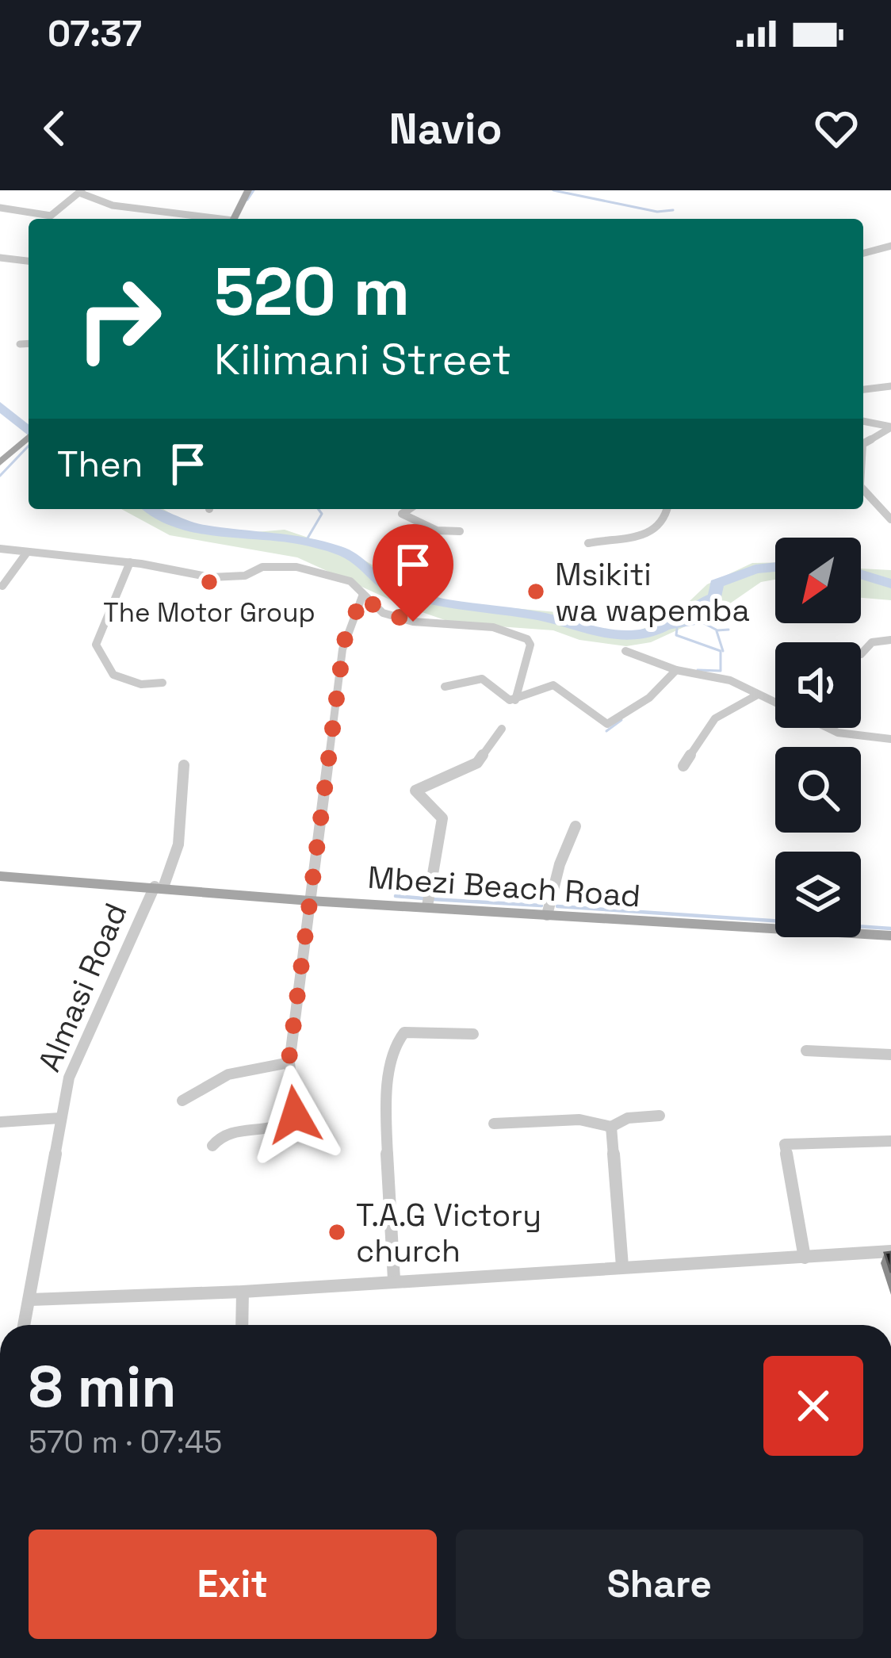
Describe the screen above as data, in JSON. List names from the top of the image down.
{
  "streets": {
    "main road": ["Mbezi Beach Road"],
    "street": ["Almasi Road"]
  },
  "crossings": [
    ["Mbezi Beach Road", "Almasi Road"]
  ],
  "places": ["The Motor Group", "Msikiti wa wapemba", "T.A.G Victory church"],
  "north": "bottom left",
  "page": {
    "status": "07:37",
    "header": "Navio",
    "turn": ["520 m", "Kilimani Street"],
    "then": "Then",
    "heading": ["8 min", "570 m · 07:45"],
    "buttons": ["Exit", "Share"]
  }
}
